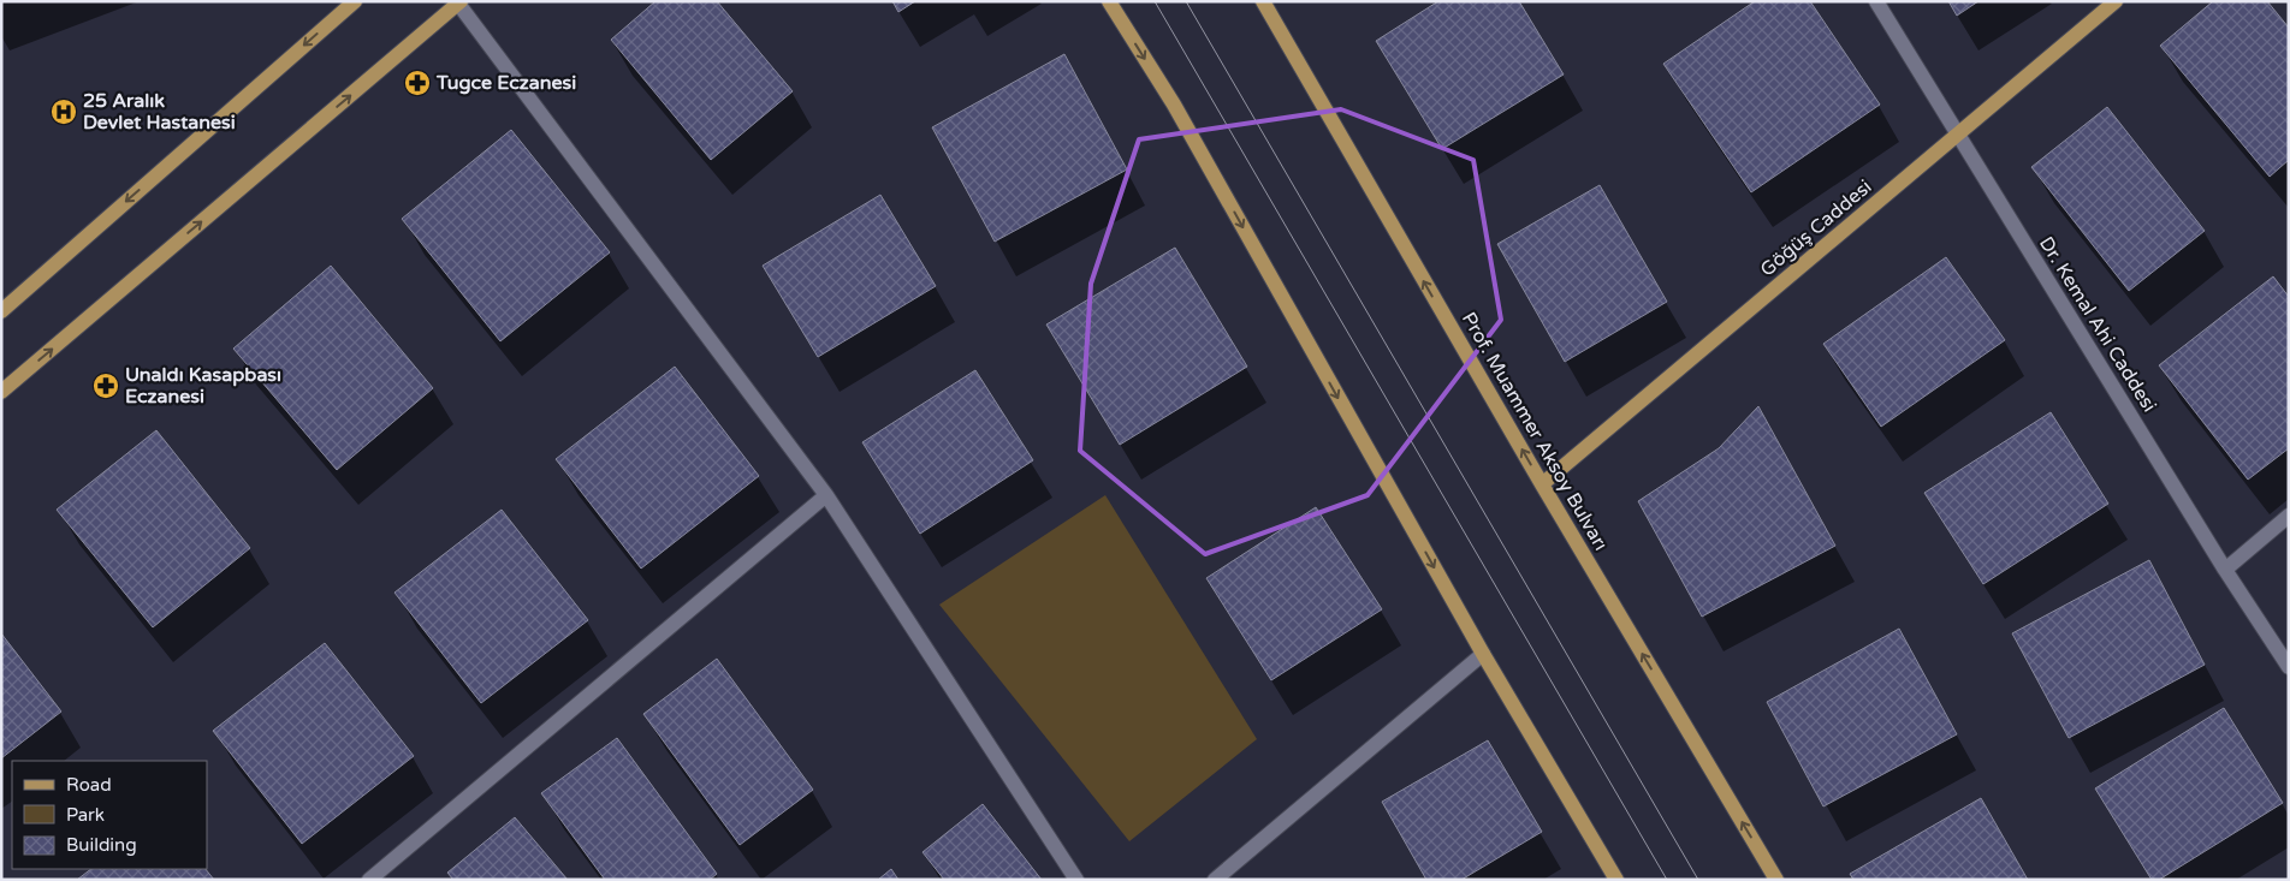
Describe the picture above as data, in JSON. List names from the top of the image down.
{
  "streets": {
    "main road": ["Göğüş Caddesi", "Prof. Muammer Aksoy Bulvarı"],
    "street": ["Dr. Kemal Ahi Caddesi"]
  },
  "crossings": [
    ["Göğüş Caddesi", "Dr. Kemal Ahi Caddesi"],
    ["Göğüş Caddesi", "Prof. Muammer Aksoy Bulvarı"]
  ],
  "places": {
    "pharmacy": ["Tugce Eczanesi", "Unaldı Kasapbası Eczanesi"],
    "hospital": ["25 Aralık Devlet Hastanesi"]
  },
  "legend": ["Road", "Park", "Building"]
}
